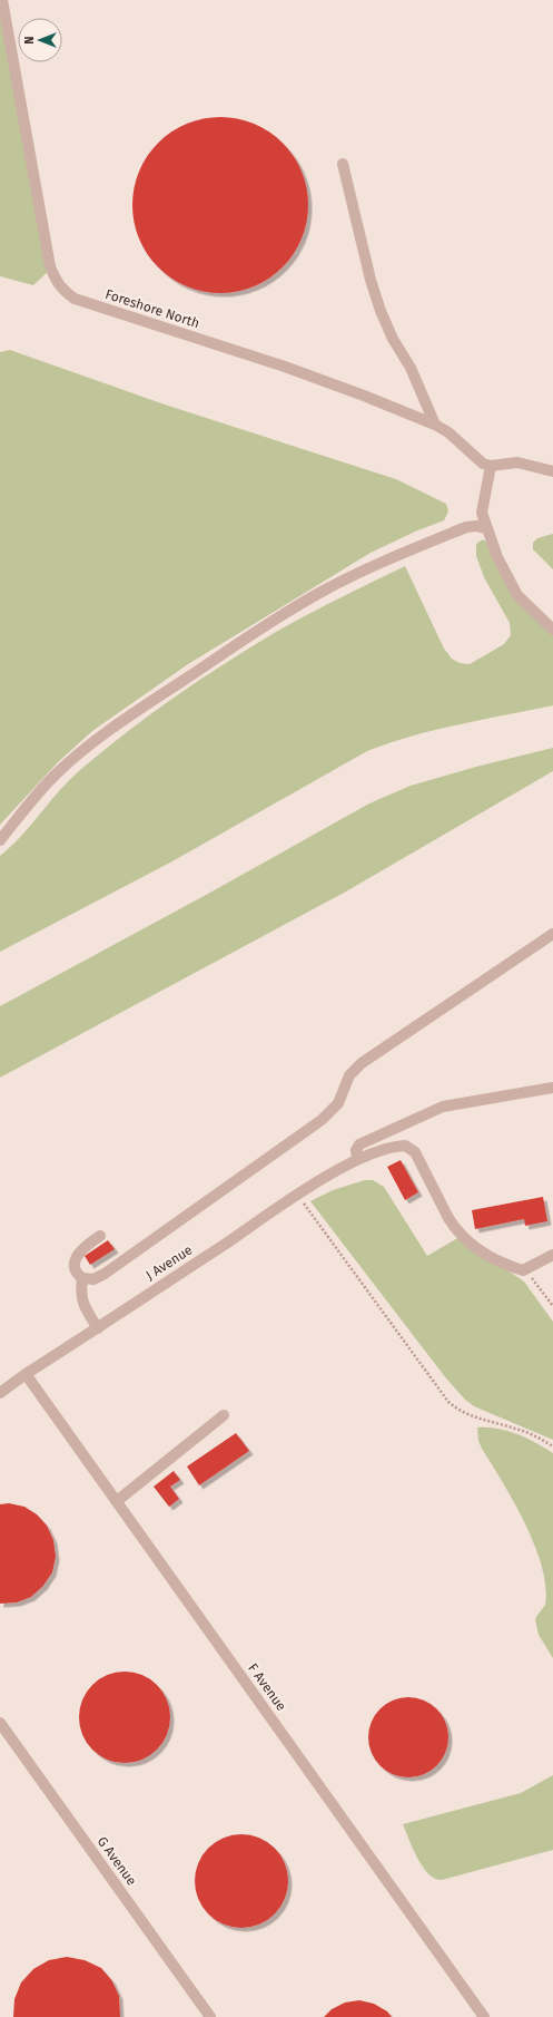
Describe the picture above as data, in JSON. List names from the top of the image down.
{
  "streets": {
    "lane": [
      "Foreshore North",
      "J Avenue",
      "F Avenue",
      "G Avenue"
    ]
  },
  "crossings": [
    ["J Avenue", "F Avenue"]
  ],
  "north": "left"
}
